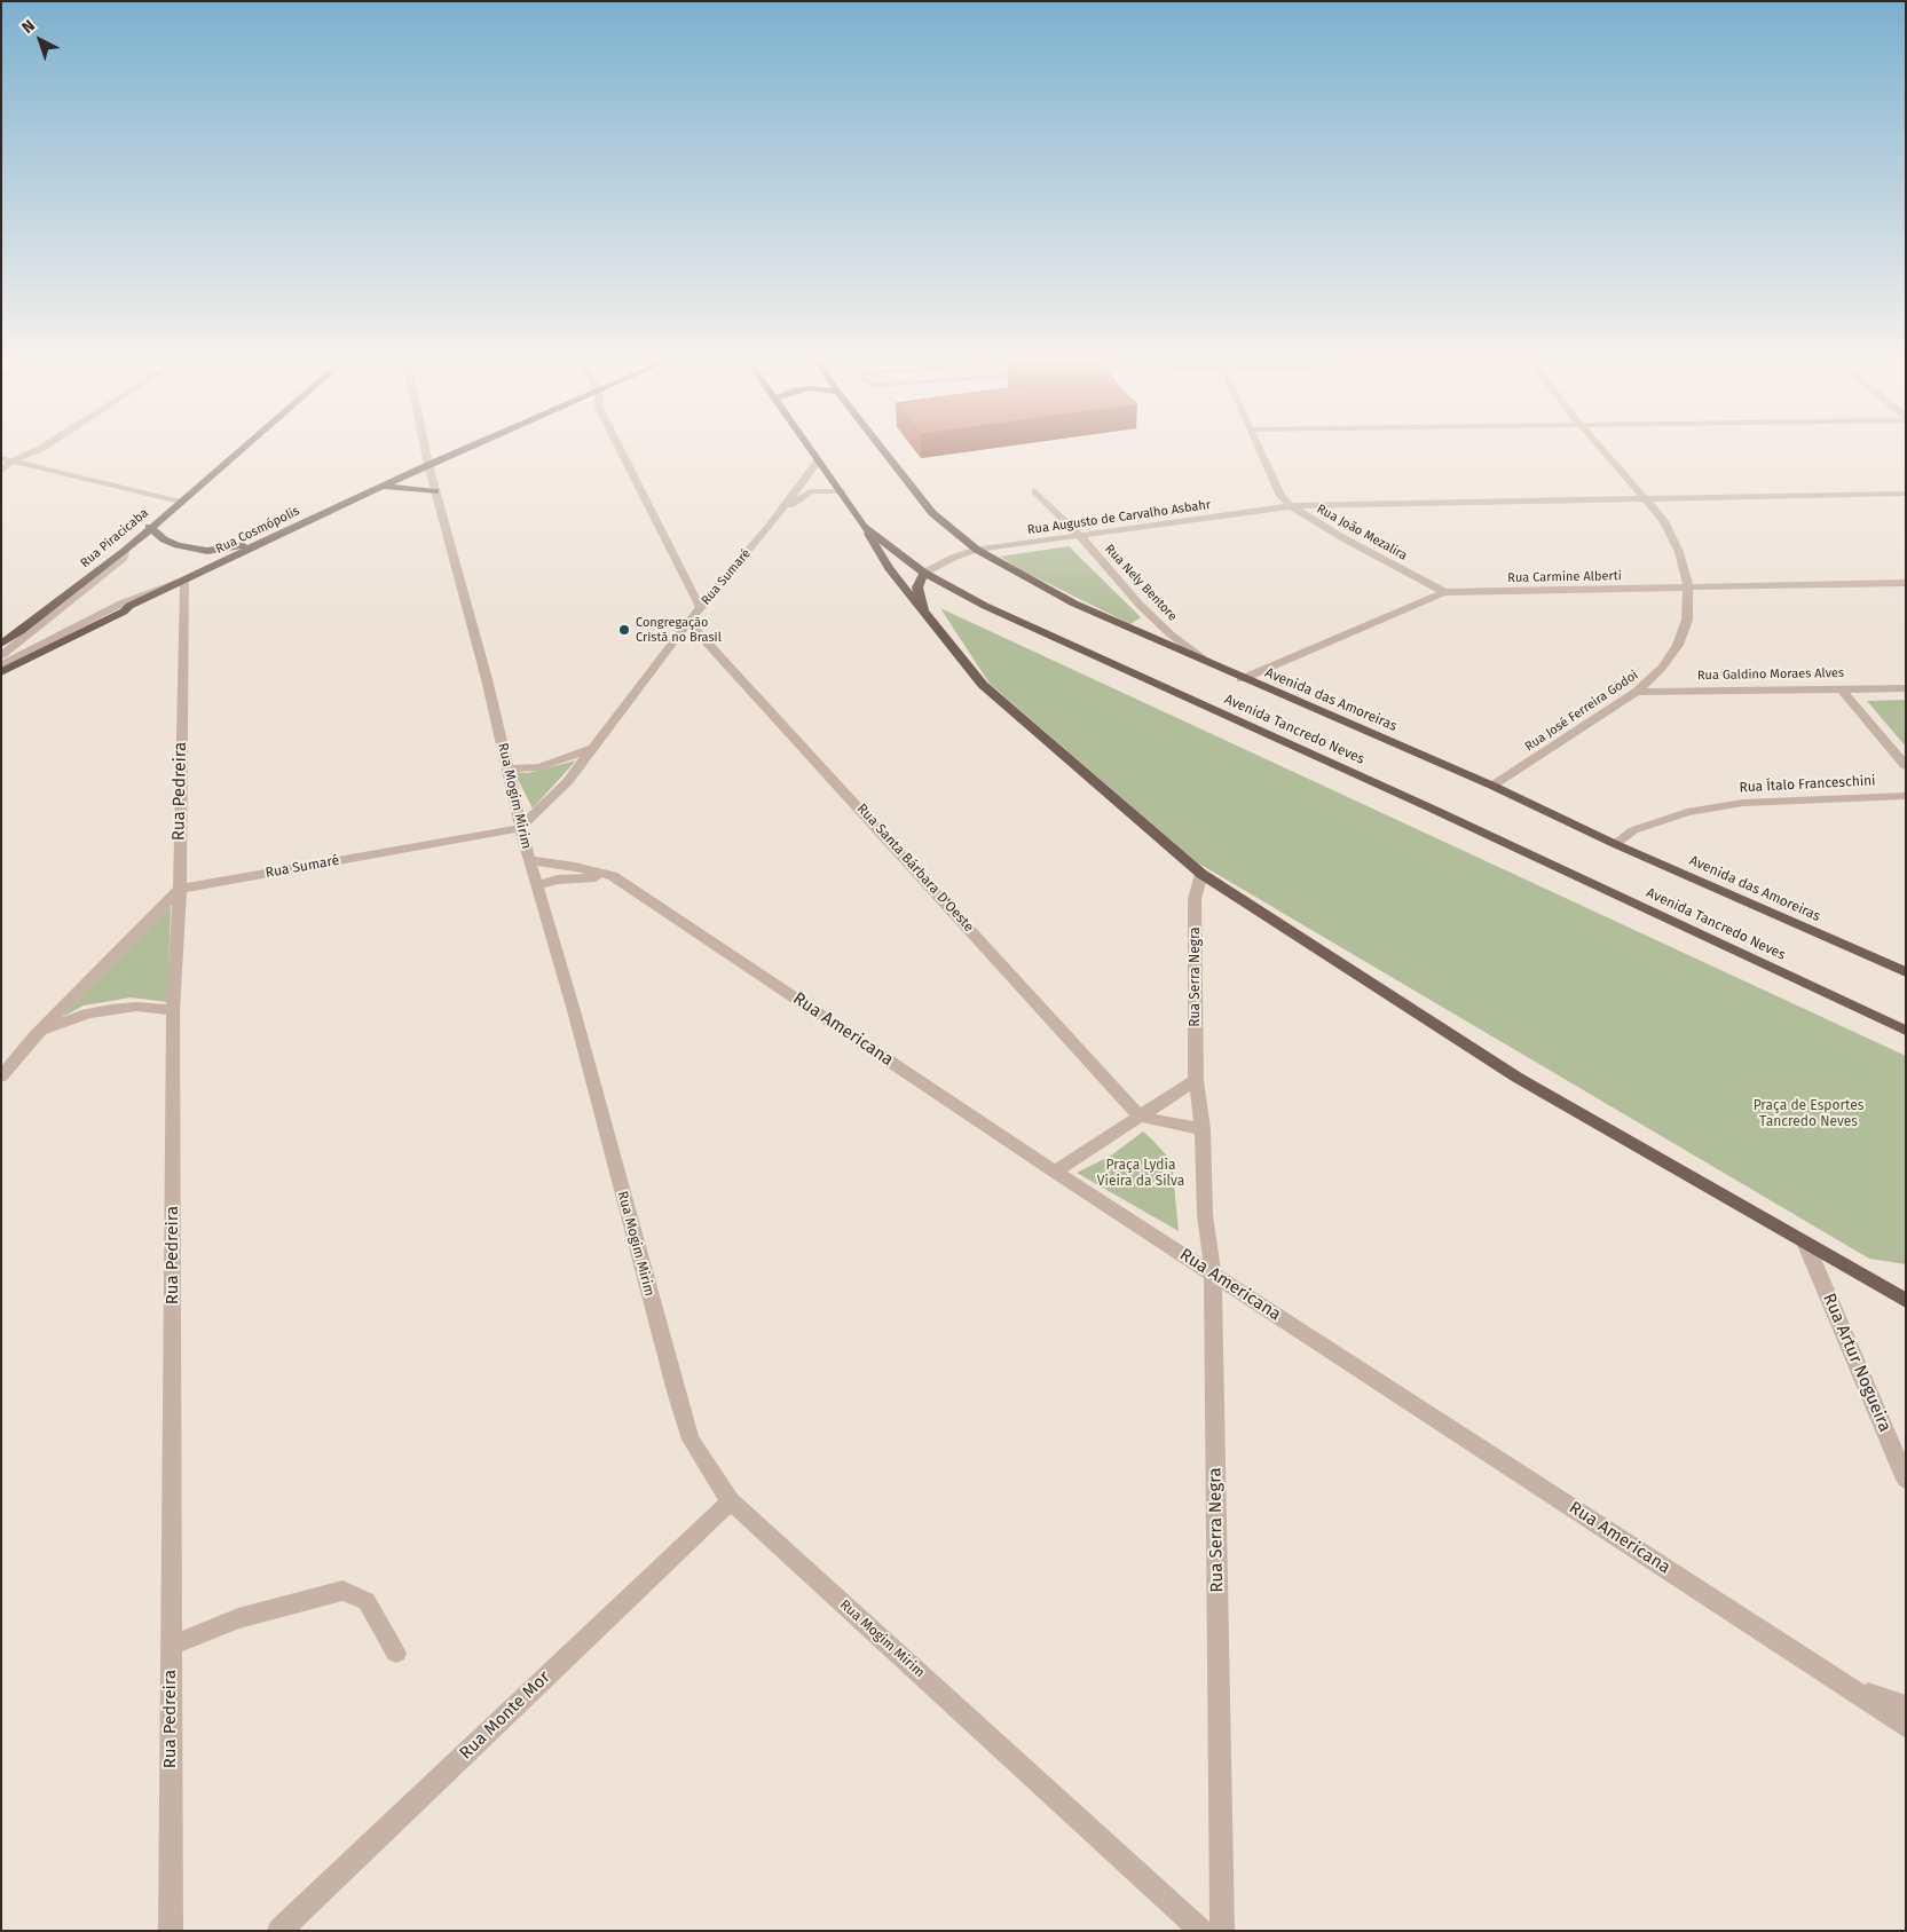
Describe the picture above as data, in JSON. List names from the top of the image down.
{
  "streets": {
    "main road": [
      "Rua Cosmópolis",
      "Rua Piracicaba",
      "Avenida das Amoreiras",
      "Avenida Tancredo Neves"
    ],
    "street": [
      "Rua Augusto de Carvalho Asbahr",
      "Rua João Mezalira",
      "Rua Sumaré",
      "Rua Carmine Alberti",
      "Rua Nely Bentore",
      "Rua Galdino Moraes Alves",
      "Rua José Ferreira Godoi",
      "Rua Ítalo Franceschini",
      "Rua Pedreira",
      "Rua Mogim Mirim",
      "Rua Santa Bárbara D'Oeste",
      "Rua Serra Negra",
      "Rua Americana",
      "Rua Artur Nogueira",
      "Rua Monte Mor"
    ]
  },
  "crossings": [
    ["Rua Augusto de Carvalho Asbahr", "Rua João Mezalira"],
    ["Rua Augusto de Carvalho Asbahr", "Rua Nely Bentore"],
    ["Rua Augusto de Carvalho Asbahr", "Avenida das Amoreiras"],
    ["Rua Augusto de Carvalho Asbahr", "Rua José Ferreira Godoi"],
    ["Rua Augusto de Carvalho Asbahr", "Avenida Tancredo Neves"],
    ["Rua Cosmópolis", "Rua Pedreira"],
    ["Rua Cosmópolis", "Rua Mogim Mirim"],
    ["Rua João Mezalira", "Rua Carmine Alberti"],
    ["Rua Sumaré", "Avenida Tancredo Neves"],
    ["Rua Sumaré", "Rua Pedreira"],
    ["Rua Sumaré", "Rua Mogim Mirim"],
    ["Rua Sumaré", "Rua Santa Bárbara D'Oeste"],
    ["Rua Carmine Alberti", "Avenida das Amoreiras"],
    ["Rua Carmine Alberti", "Rua José Ferreira Godoi"],
    ["Rua Nely Bentore", "Avenida das Amoreiras"],
    ["Rua Galdino Moraes Alves", "Rua José Ferreira Godoi"],
    ["Avenida das Amoreiras", "Rua José Ferreira Godoi"],
    ["Avenida das Amoreiras", "Rua Ítalo Franceschini"],
    ["Rua Mogim Mirim", "Rua Americana"],
    ["Rua Mogim Mirim", "Rua Monte Mor"],
    ["Rua Serra Negra", "Rua Americana"]
  ],
  "parks": ["Praça de Esportes Tancredo Neves", "Praça Lydia Vieira da Silva"],
  "places": ["Congregação Cristã no Brasil"],
  "north": "top left"
}
